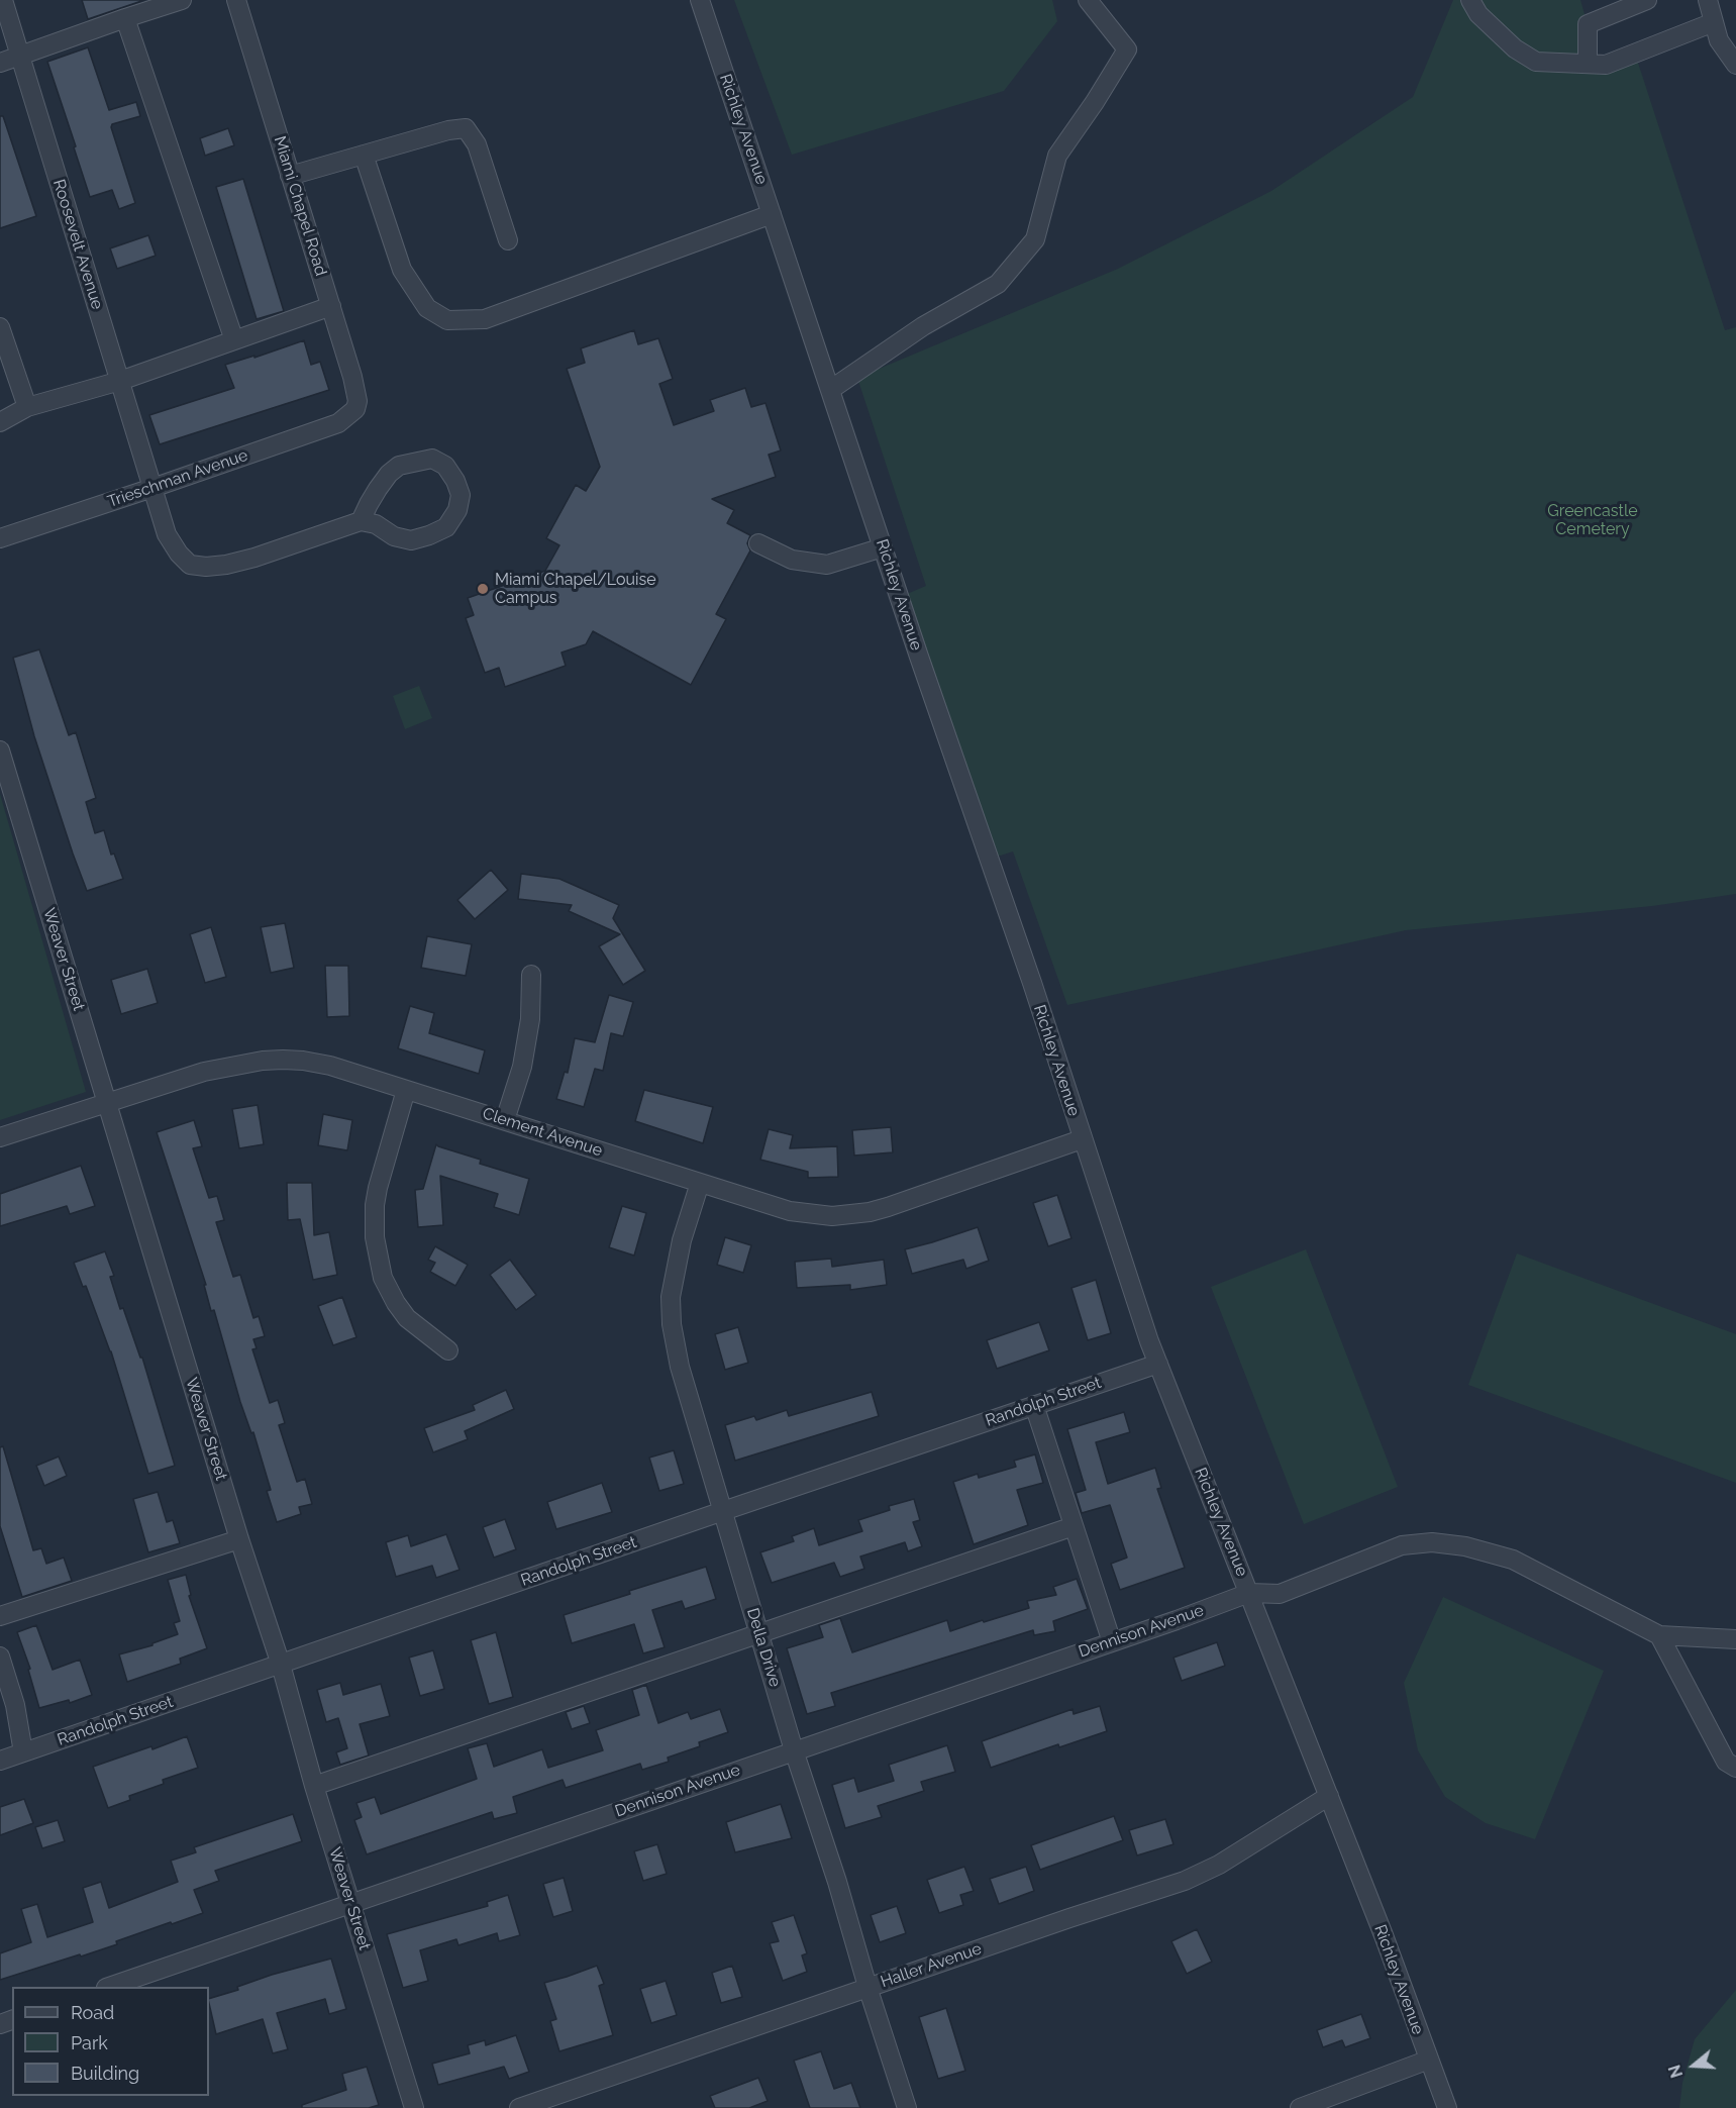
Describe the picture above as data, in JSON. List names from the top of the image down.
{
  "streets": {
    "street": [
      "Richley Avenue",
      "Miami Chapel Road",
      "Roosevelt Avenue",
      "Trieschman Avenue",
      "Weaver Street",
      "Clement Avenue",
      "Randolph Street",
      "Dennison Avenue",
      "Della Drive",
      "Haller Avenue"
    ]
  },
  "crossings": [
    ["Richley Avenue", "Clement Avenue"],
    ["Richley Avenue", "Randolph Street"],
    ["Richley Avenue", "Dennison Avenue"],
    ["Richley Avenue", "Haller Avenue"],
    ["Miami Chapel Road", "Trieschman Avenue"],
    ["Roosevelt Avenue", "Trieschman Avenue"],
    ["Weaver Street", "Clement Avenue"],
    ["Weaver Street", "Randolph Street"],
    ["Weaver Street", "Dennison Avenue"],
    ["Clement Avenue", "Della Drive"],
    ["Randolph Street", "Della Drive"],
    ["Dennison Avenue", "Della Drive"],
    ["Della Drive", "Haller Avenue"]
  ],
  "parks": ["Greencastle Cemetery"],
  "places": ["Miami Chapel/Louise Campus"],
  "legend": ["Road", "Park", "Building"],
  "north": "left"
}
